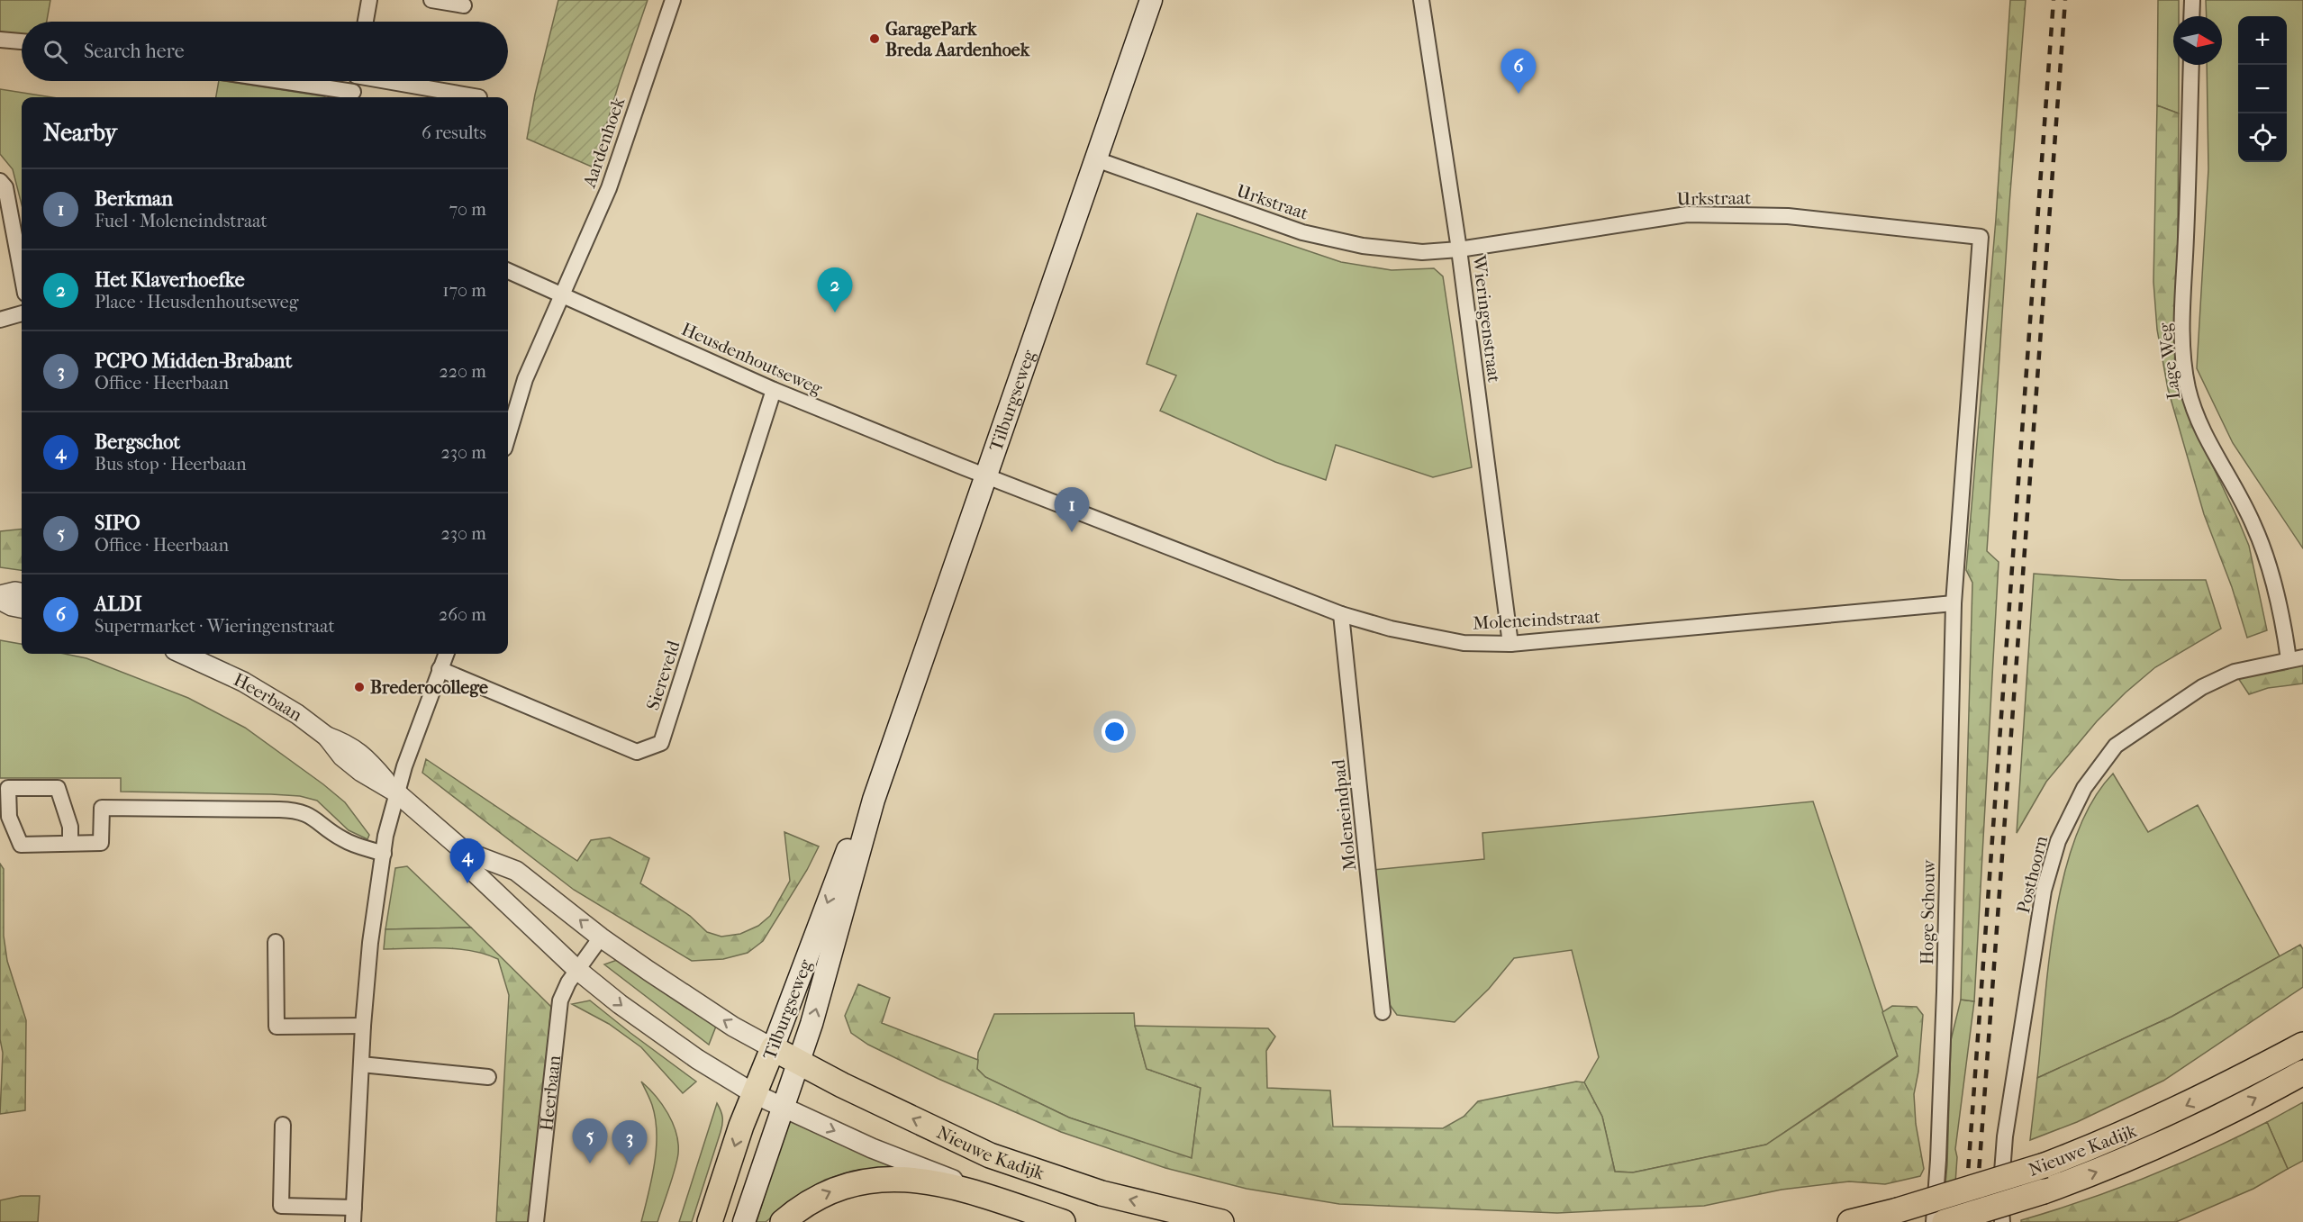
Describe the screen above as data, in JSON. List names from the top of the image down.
{
  "streets": {
    "main road": ["Tilburgseweg", "Nieuwe Kadijk"],
    "street": [
      "Aardenhoek",
      "Urkstraat",
      "Wieringenstraat",
      "Heusdenhoutseweg",
      "Lage Weg",
      "Moleneindstraat",
      "Siereveld",
      "Heerbaan",
      "Moleneindpad",
      "Posthoorn",
      "Hoge Schouw"
    ]
  },
  "crossings": [
    ["Aardenhoek", "Heusdenhoutseweg"],
    ["Urkstraat", "Wieringenstraat"],
    ["Urkstraat", "Tilburgseweg"],
    ["Urkstraat", "Moleneindstraat"],
    ["Urkstraat", "Hoge Schouw"],
    ["Wieringenstraat", "Moleneindstraat"],
    ["Heusdenhoutseweg", "Tilburgseweg"],
    ["Heusdenhoutseweg", "Moleneindstraat"],
    ["Heusdenhoutseweg", "Siereveld"],
    ["Lage Weg", "Posthoorn"],
    ["Tilburgseweg", "Moleneindstraat"],
    ["Tilburgseweg", "Heerbaan"],
    ["Tilburgseweg", "Nieuwe Kadijk"],
    ["Moleneindstraat", "Moleneindpad"],
    ["Moleneindstraat", "Hoge Schouw"],
    ["Heerbaan", "Nieuwe Kadijk"]
  ],
  "places": ["GaragePark Breda Aardenhoek", "Brederocollege"],
  "north": "right",
  "page": {
    "map_buttons": ["+", "−"],
    "search": "Search here",
    "pins": [
      "6",
      "2",
      "1",
      "4",
      "5",
      "3"
    ],
    "heading": ["Nearby", "6 results"],
    "list": [
      {
        "mark": "1",
        "name": "Berkman",
        "note": "Fuel · Moleneindstraat",
        "value": "70 m"
      },
      {
        "mark": "2",
        "name": "Het Klaverhoefke",
        "note": "Place · Heusdenhoutseweg",
        "value": "170 m"
      },
      {
        "mark": "3",
        "name": "PCPO Midden-Brabant",
        "note": "Office · Heerbaan",
        "value": "220 m"
      },
      {
        "mark": "4",
        "name": "Bergschot",
        "note": "Bus stop · Heerbaan",
        "value": "230 m"
      },
      {
        "mark": "5",
        "name": "SIPO",
        "note": "Office · Heerbaan",
        "value": "230 m"
      },
      {
        "mark": "6",
        "name": "ALDI",
        "note": "Supermarket · Wieringenstraat",
        "value": "260 m"
      }
    ]
  }
}
